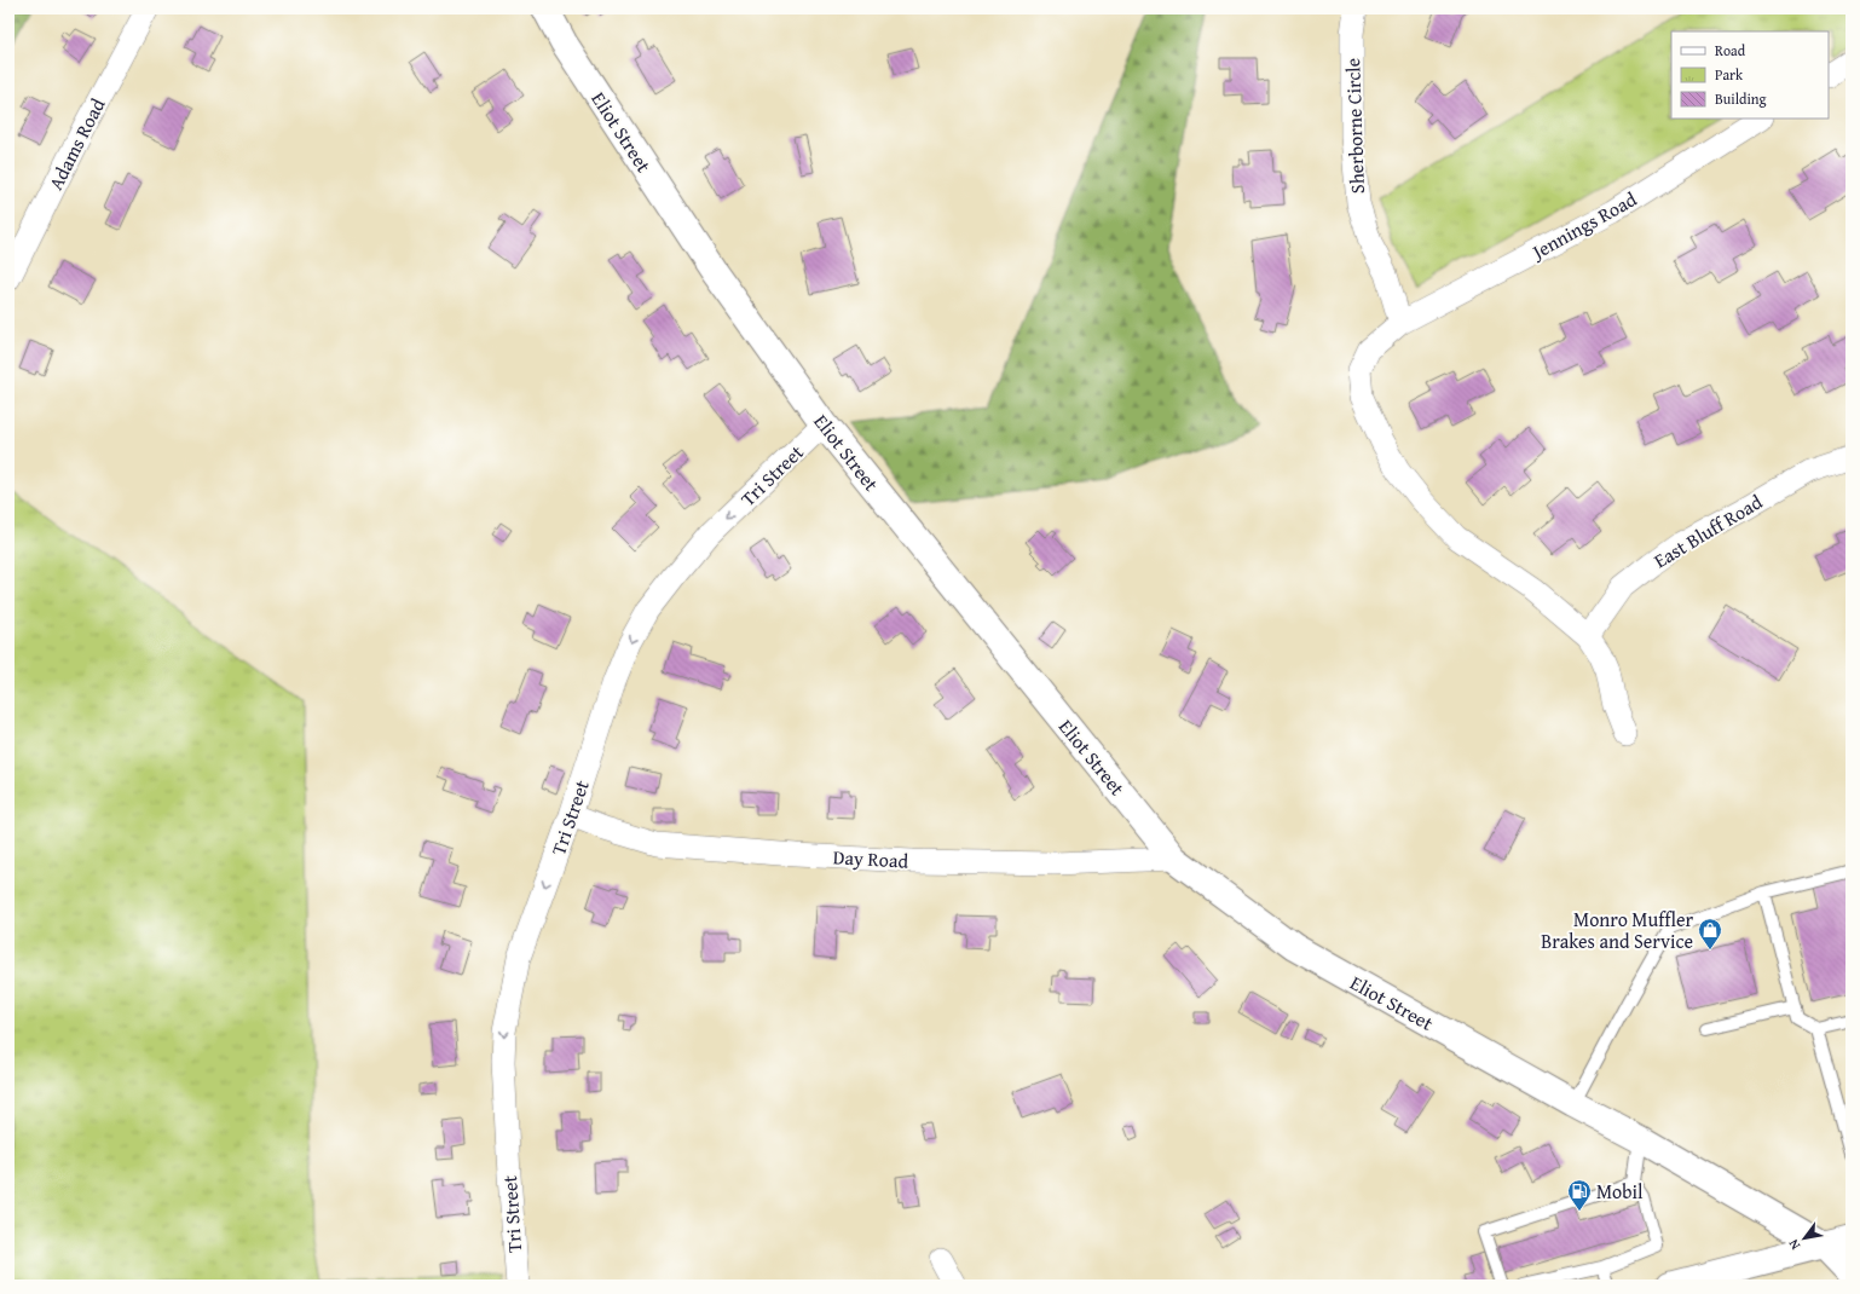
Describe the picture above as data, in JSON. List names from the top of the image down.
{
  "streets": {
    "street": [
      "Sherborne Circle",
      "Eliot Street",
      "Adams Road",
      "Jennings Road",
      "Tri Street",
      "East Bluff Road",
      "Day Road"
    ]
  },
  "crossings": [
    ["Sherborne Circle", "Jennings Road"],
    ["Eliot Street", "Tri Street"],
    ["Eliot Street", "Day Road"],
    ["Jennings Road", "East Bluff Road"],
    ["Tri Street", "Day Road"]
  ],
  "one_way": ["Tri Street"],
  "places": {
    "shop": ["Monro Muffler Brakes and Service"],
    "fuel station": ["Mobil"]
  },
  "legend": ["Road", "Park", "Building"],
  "north": "bottom left"
}
